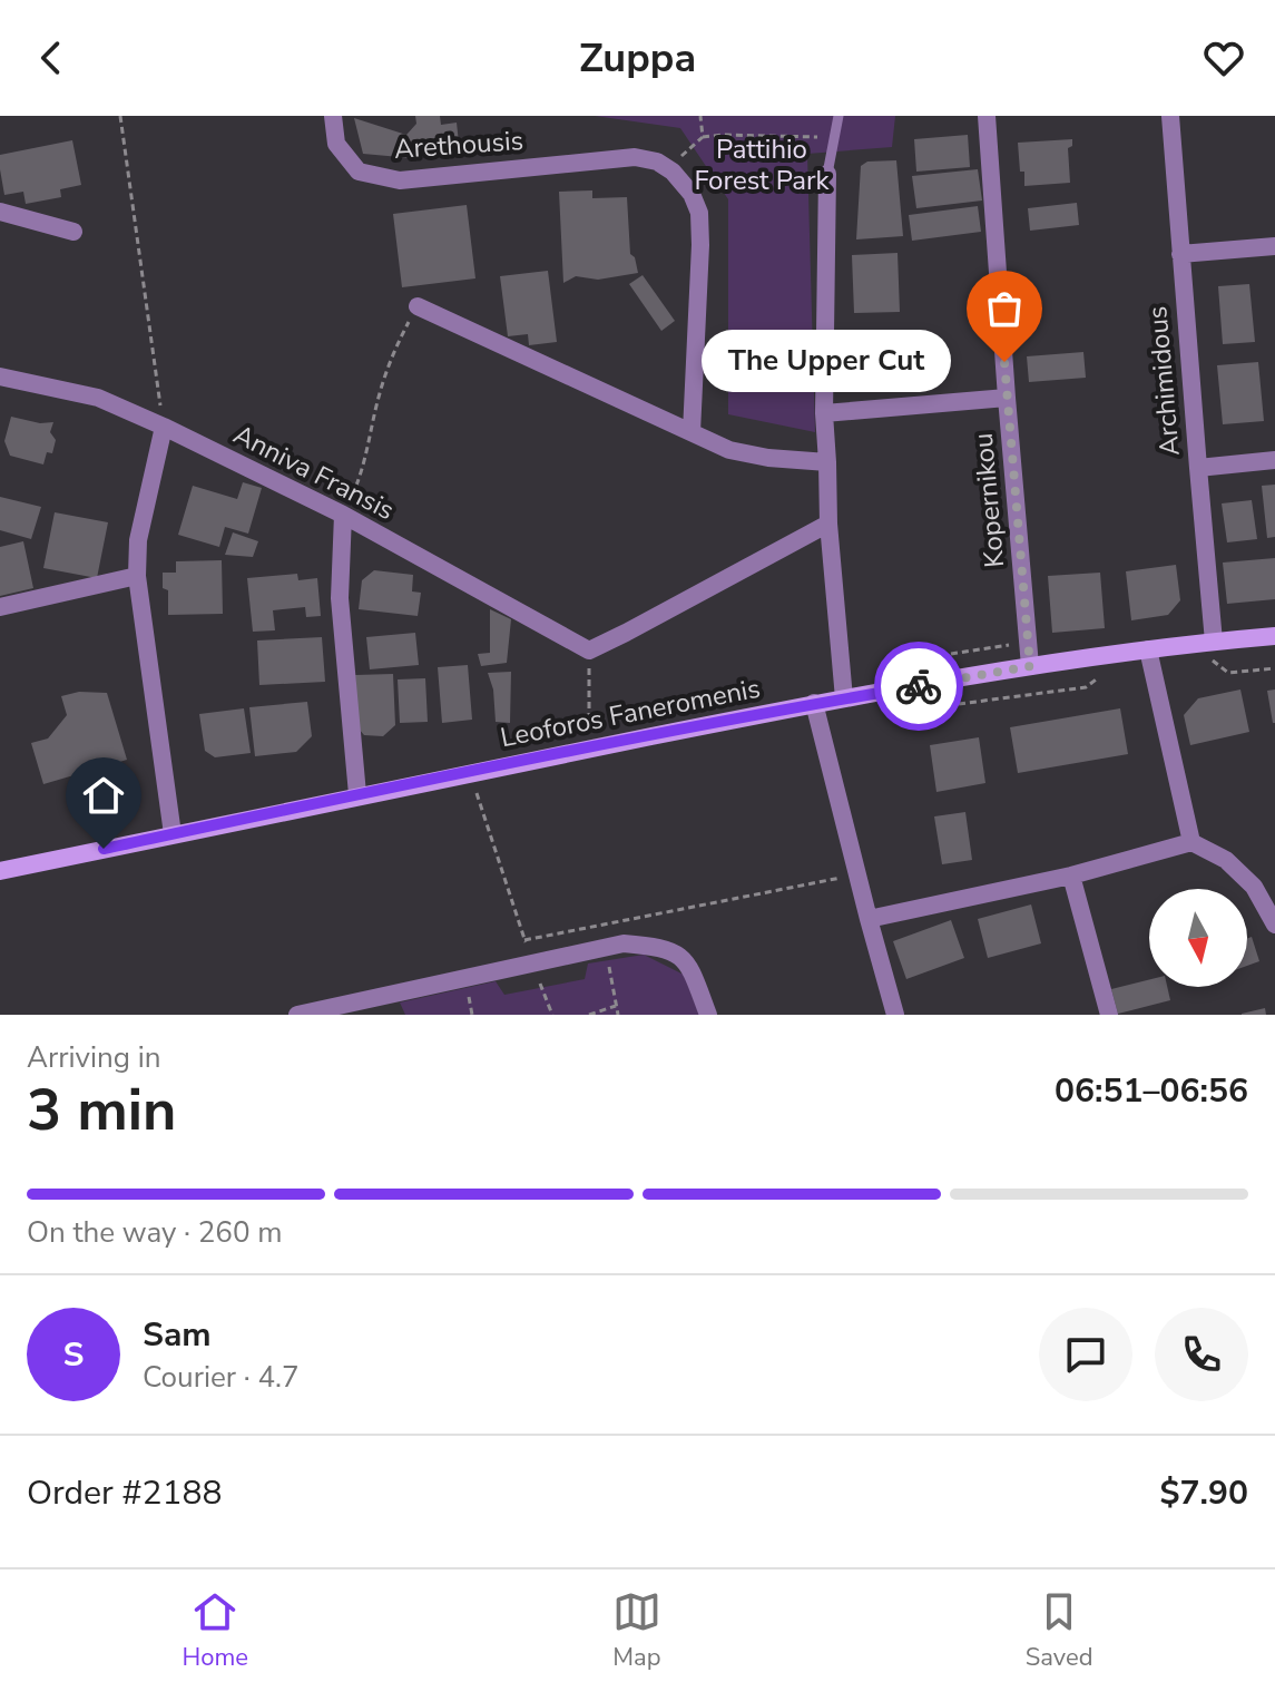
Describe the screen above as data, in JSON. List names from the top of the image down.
{
  "streets": {
    "main road": ["Leoforos Faneromenis"],
    "street": [
      "Arethousis",
      "Archimidous",
      "Anniva Fransis",
      "Kopernikou"
    ]
  },
  "crossings": [
    ["Archimidous", "Leoforos Faneromenis"],
    ["Kopernikou", "Leoforos Faneromenis"]
  ],
  "parks": ["Pattihio Forest Park"],
  "places": ["The Upper Cut"],
  "north": "bottom",
  "page": {
    "header": "Zuppa",
    "bubble": "The Upper Cut",
    "heading": ["3 min", "Arriving in", "06:51–06:56"],
    "panel": [
      "Sam",
      "Courier · 4.7",
      "Order #2188",
      "$7.90"
    ],
    "bar": "On the way · 260 m",
    "round": "S",
    "tabs": ["Home", "Map", "Saved"]
  }
}
